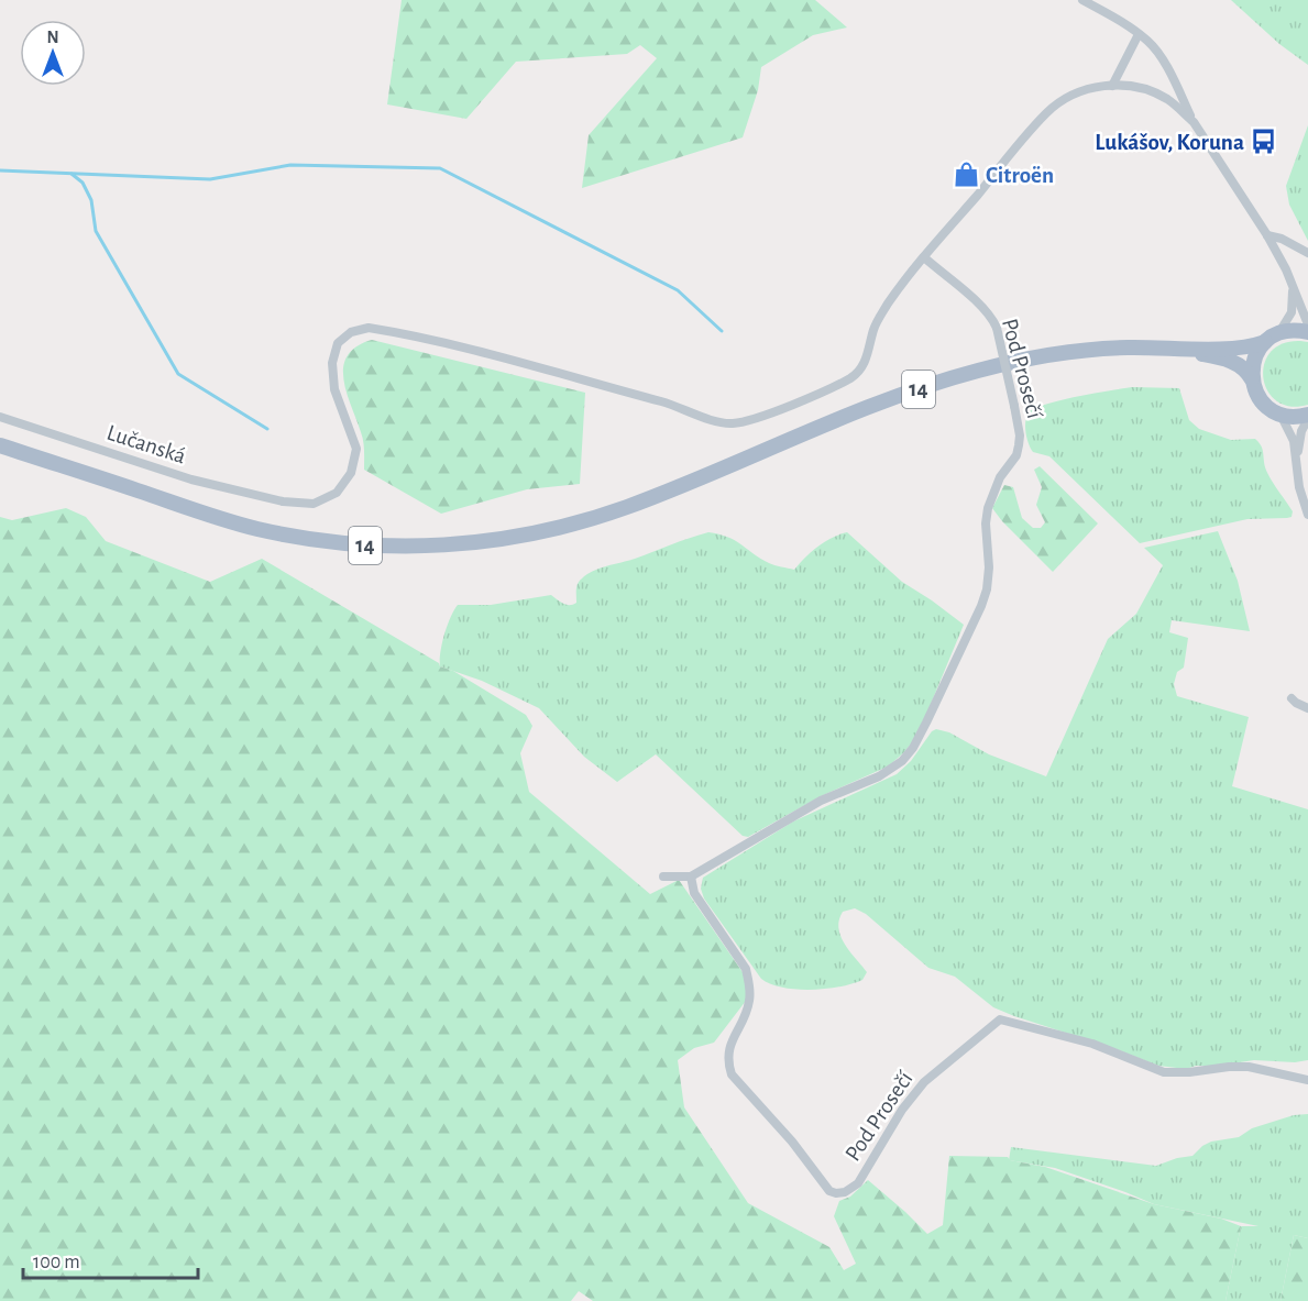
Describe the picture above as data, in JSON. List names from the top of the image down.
{
  "streets": {
    "main road": ["14"],
    "street": ["Pod Prosečí", "Lučanská"]
  },
  "crossings": [
    ["Pod Prosečí", "Lučanská"]
  ],
  "places": {
    "bus stop": ["Lukášov, Koruna"],
    "shop": ["Citroën"]
  },
  "scale_bar": "100 m",
  "north": "top"
}
